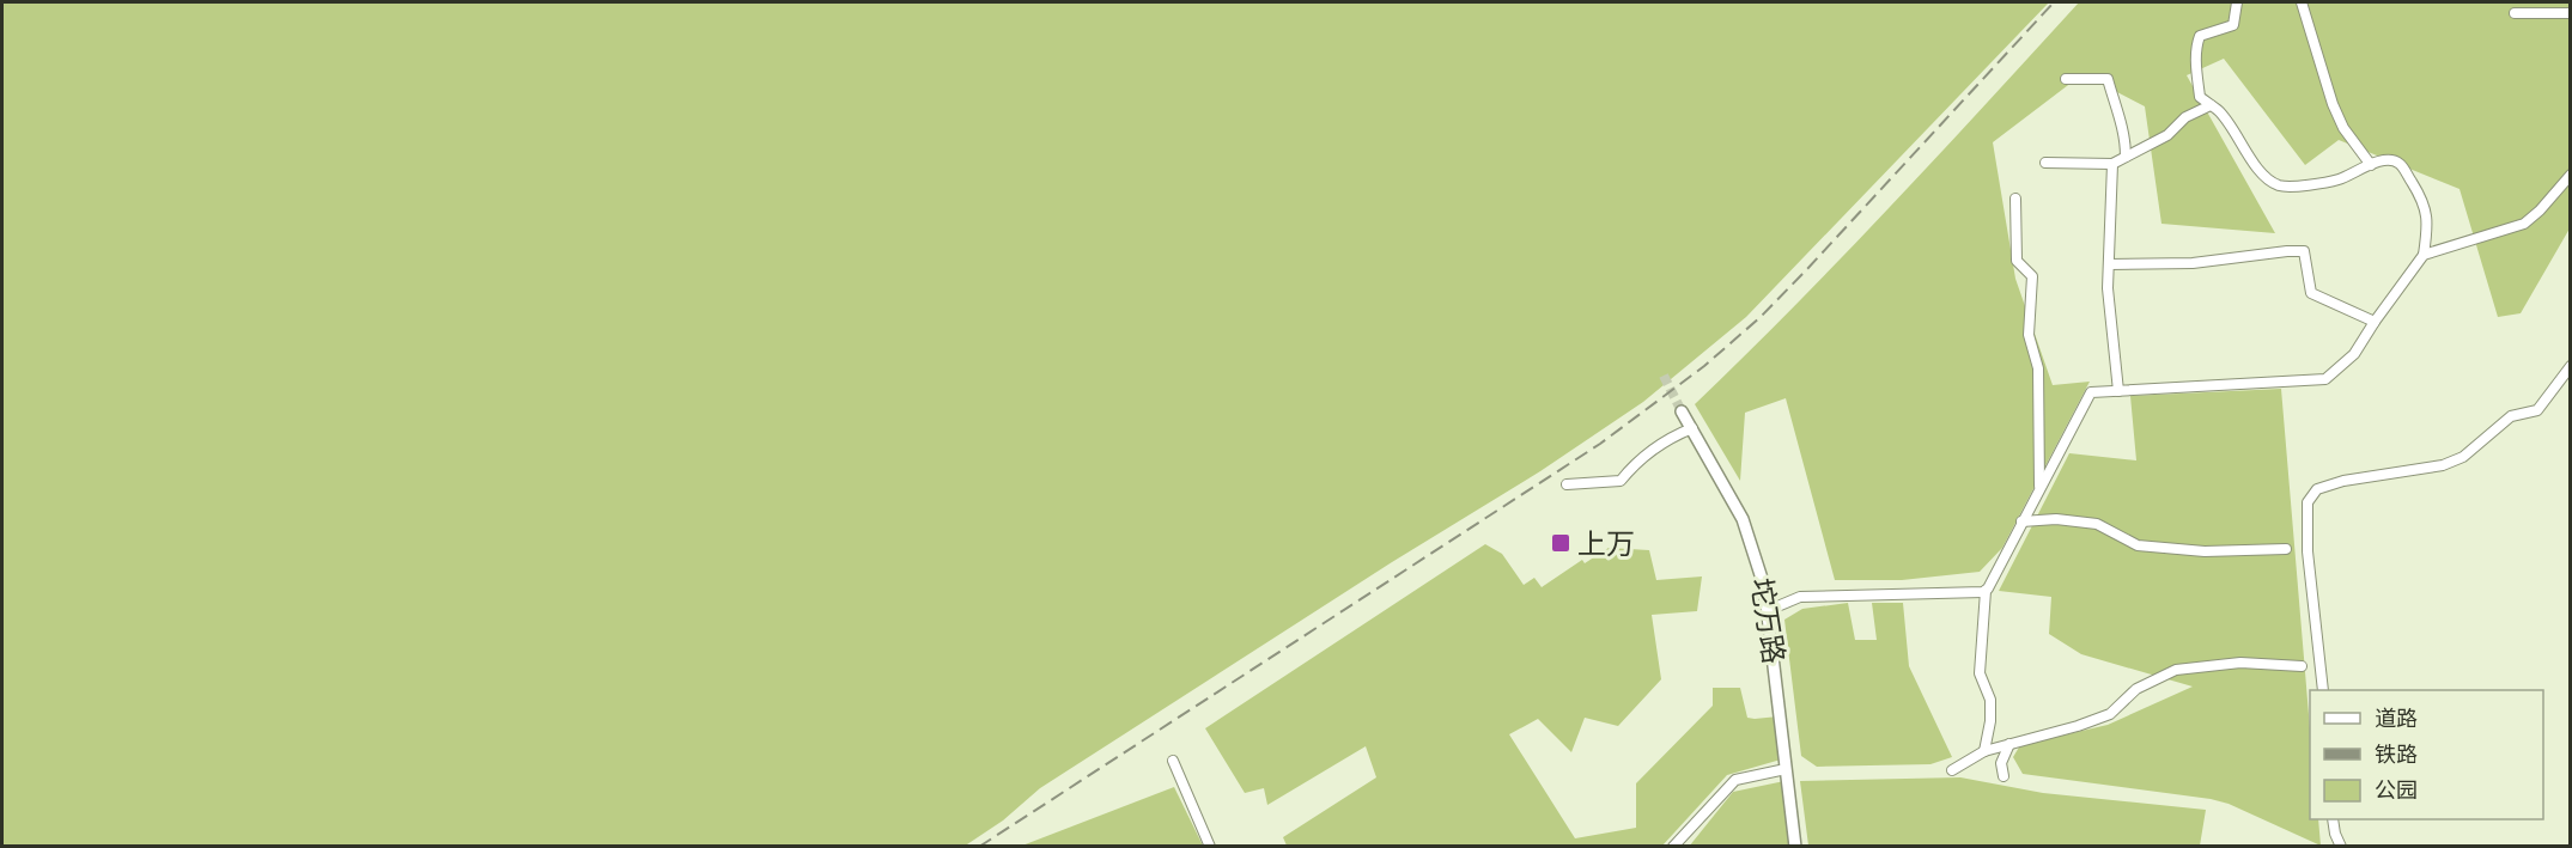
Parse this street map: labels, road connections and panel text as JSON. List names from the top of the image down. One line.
{"streets":{"main road":["坨万路"]},"places":{"transit":["上万"]},"legend":["道路","铁路","公园"]}
